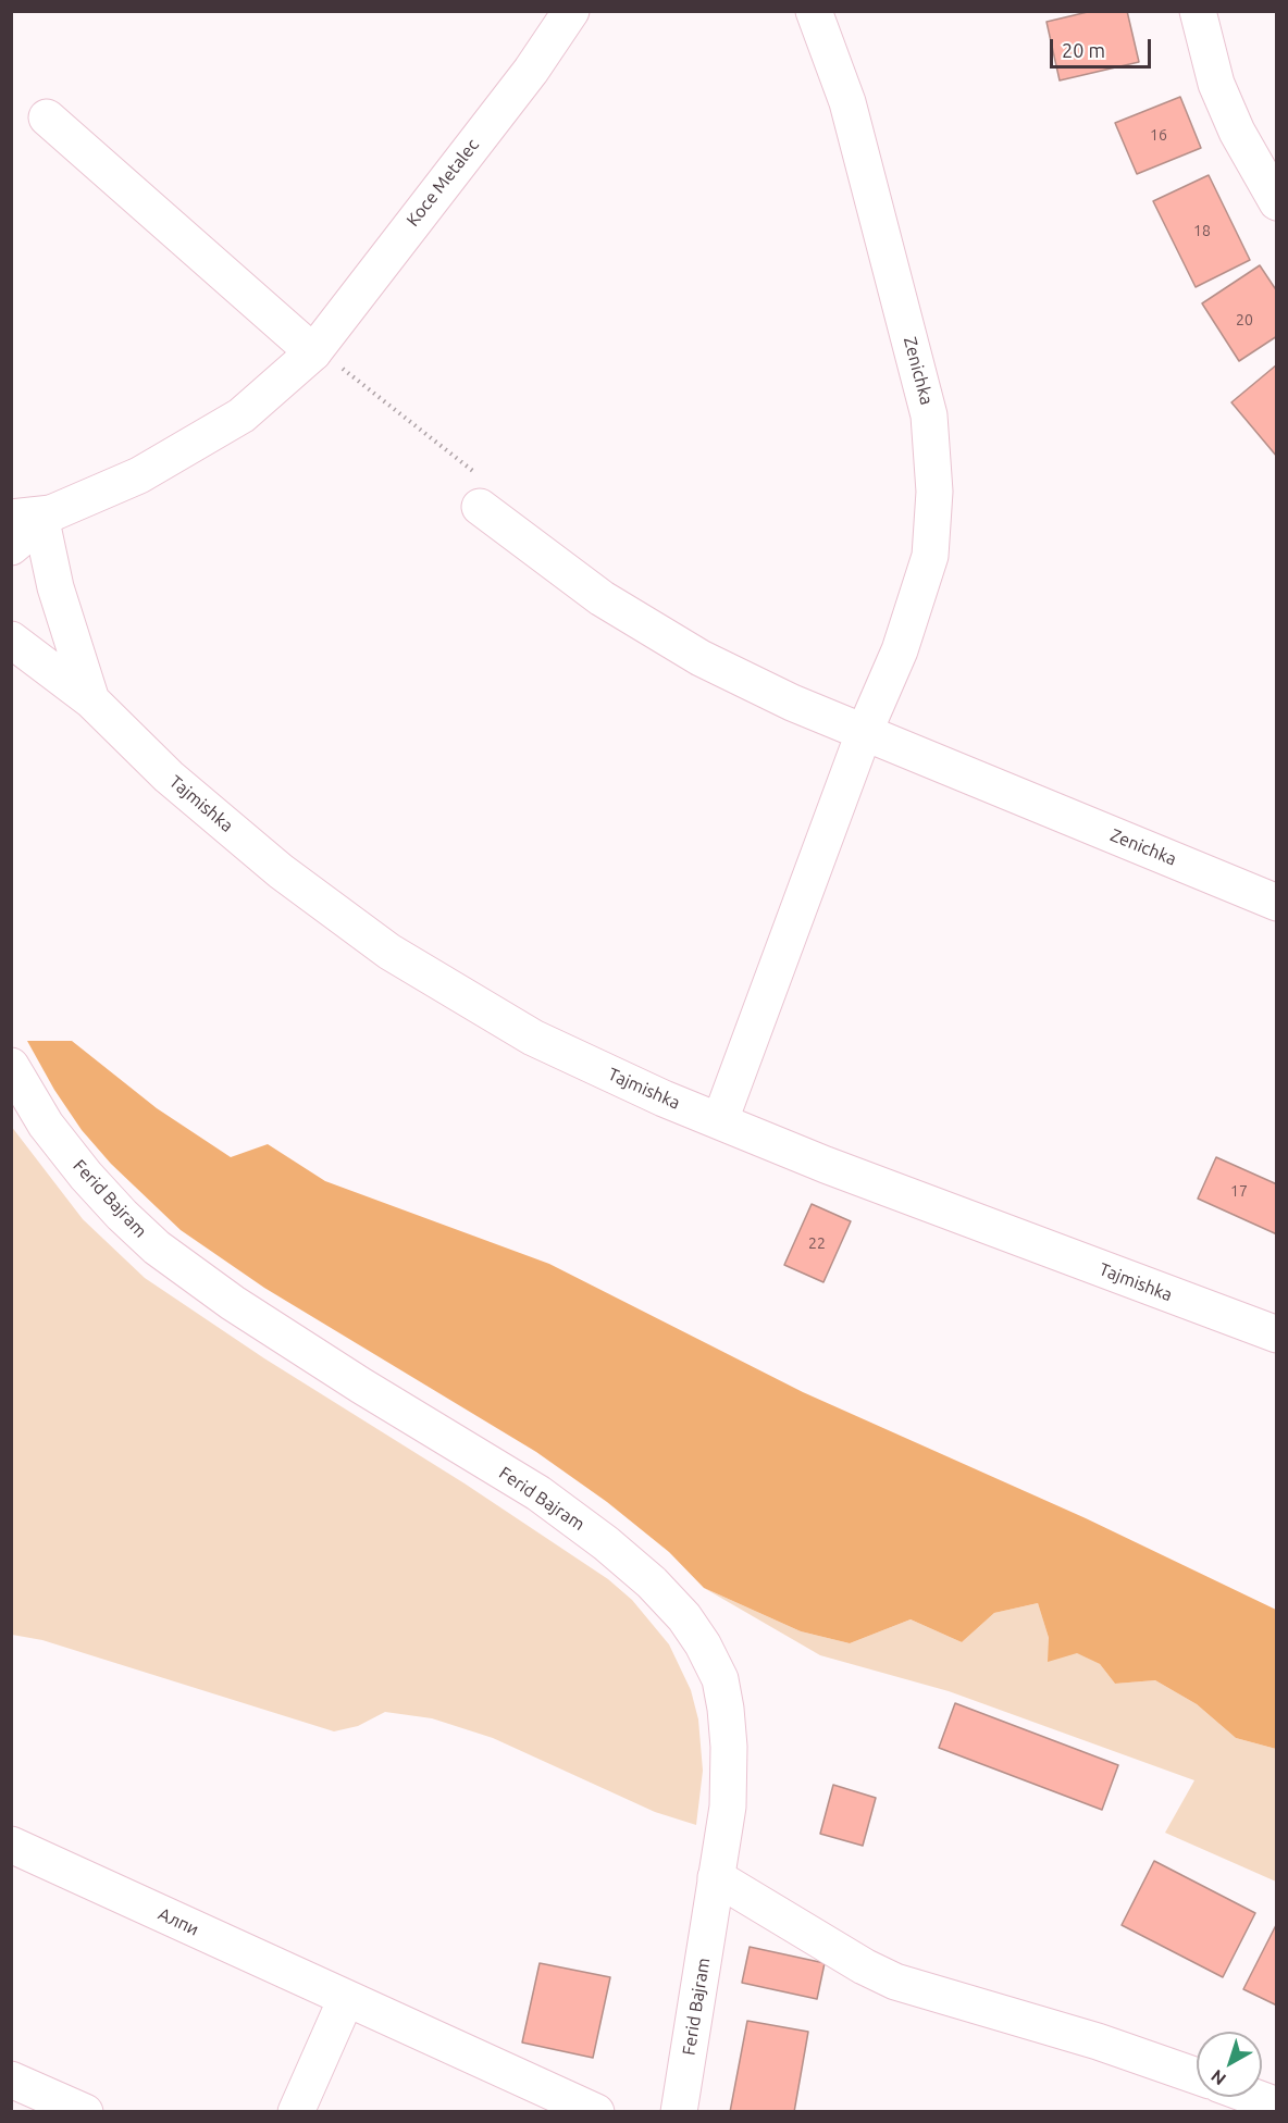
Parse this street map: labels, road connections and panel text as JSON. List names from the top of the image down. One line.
{"streets":{"street":["Koce Metalec","Zenichka","Tajmishka","Ferid Bajram","Алпи"]},"crossings":[["Koce Metalec","Tajmishka"],["Zenichka","Tajmishka"]],"house_numbers":["16","18","20","17","22"],"scale_bar":"20 m","north":"bottom left"}
